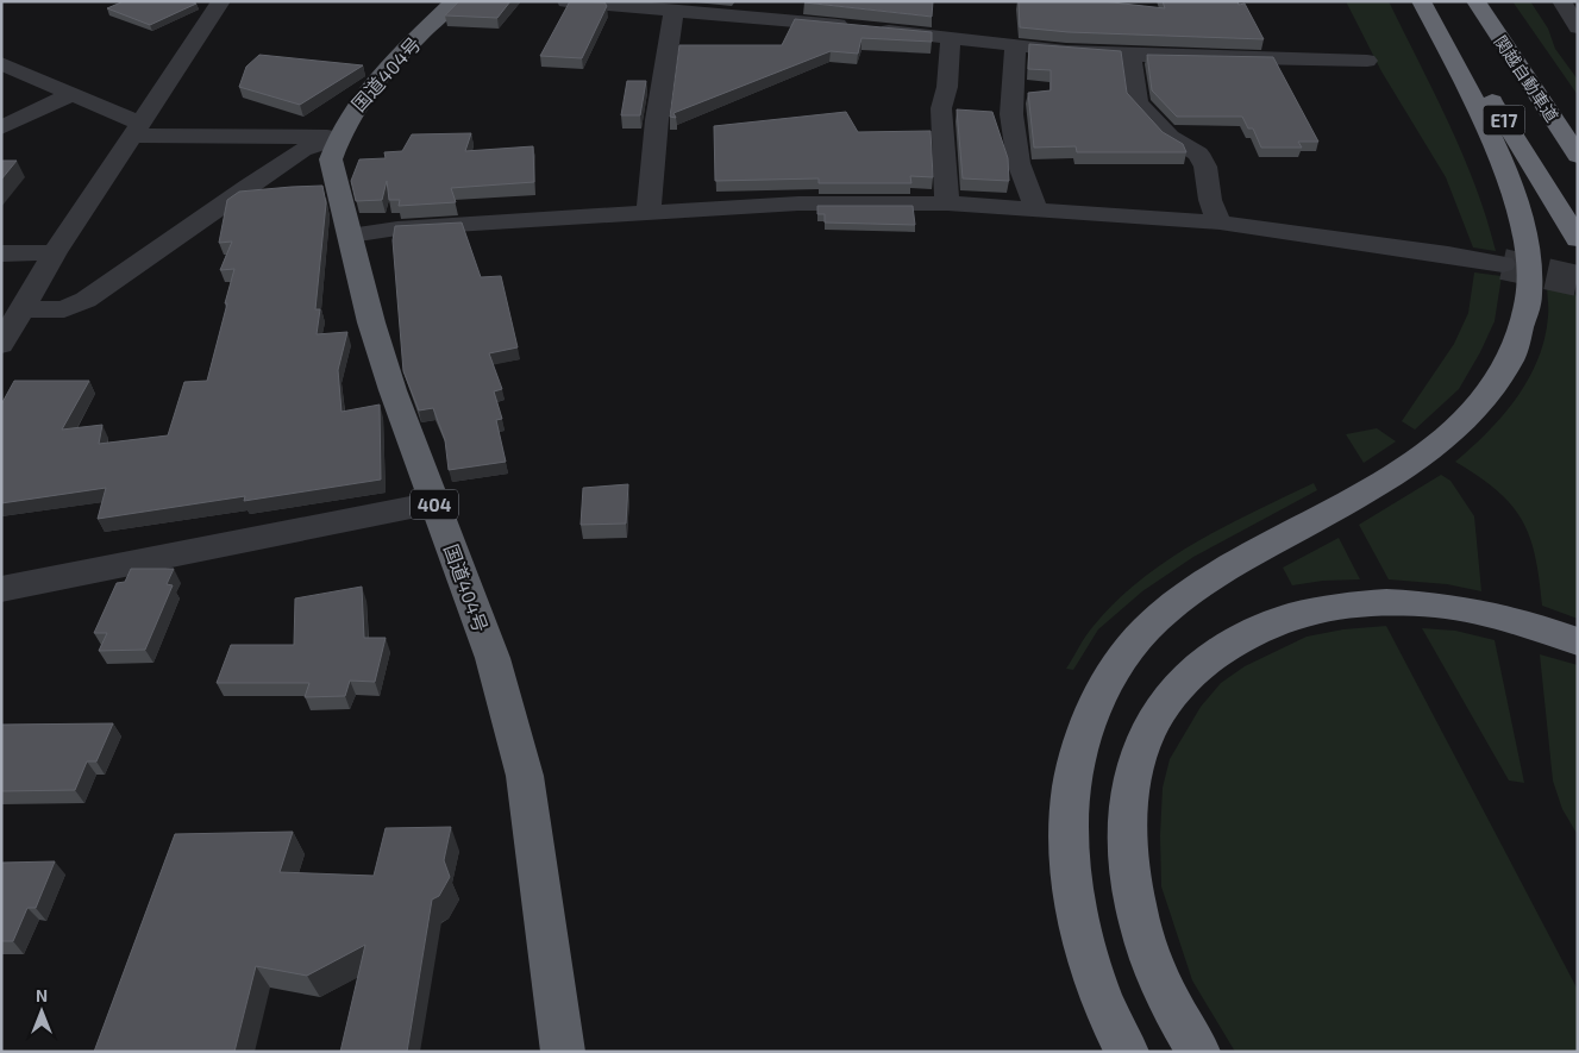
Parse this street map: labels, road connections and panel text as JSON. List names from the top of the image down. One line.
{"streets":{"highway":["国道404号","関越自動車道","E17","404"]},"north":"top"}
